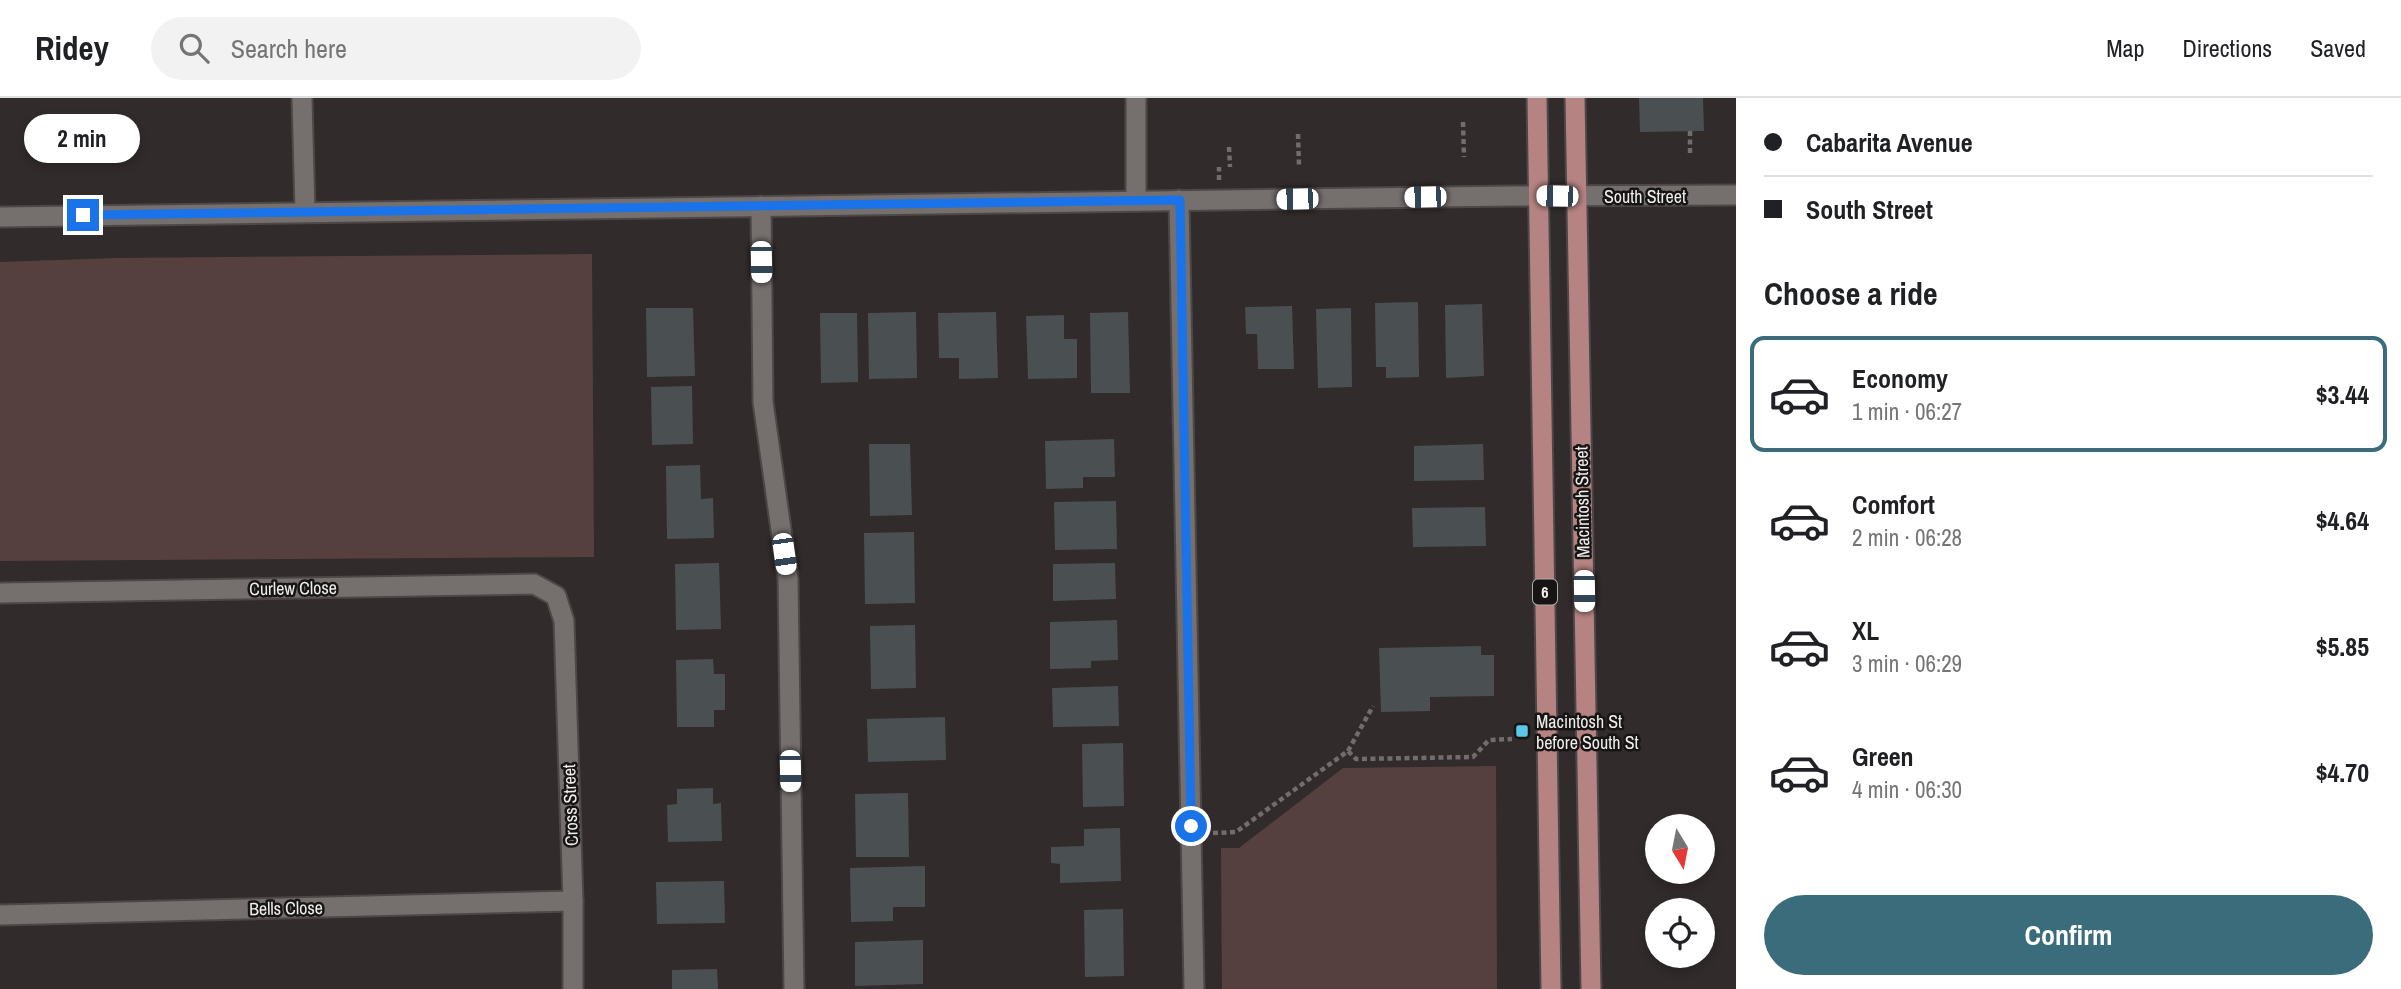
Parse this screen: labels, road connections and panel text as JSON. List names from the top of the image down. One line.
{"streets":{"main road":["Macintosh Street","6"],"street":["South Street","Curlew Close","Cross Street","Bells Close"]},"crossings":[["South Street","Macintosh Street"],["South Street","6"],["Curlew Close","Cross Street"],["Cross Street","Bells Close"]],"places":{"transit":["Macintosh St before South St"]},"north":"bottom","page":{"header":"Ridey","search":"Search here","nav":["Map","Directions","Saved"],"banner":["Cabarita Avenue","South Street"],"bubble":"2 min","heading":"Choose a ride","list":[{"name":"Economy","note":"1 min · 06:27","value":"$3.44"},{"name":"Comfort","note":"2 min · 06:28","value":"$4.64"},{"name":"XL","note":"3 min · 06:29","value":"$5.85"},{"name":"Green","note":"4 min · 06:30","value":"$4.70"}],"buttons":"Confirm"}}
